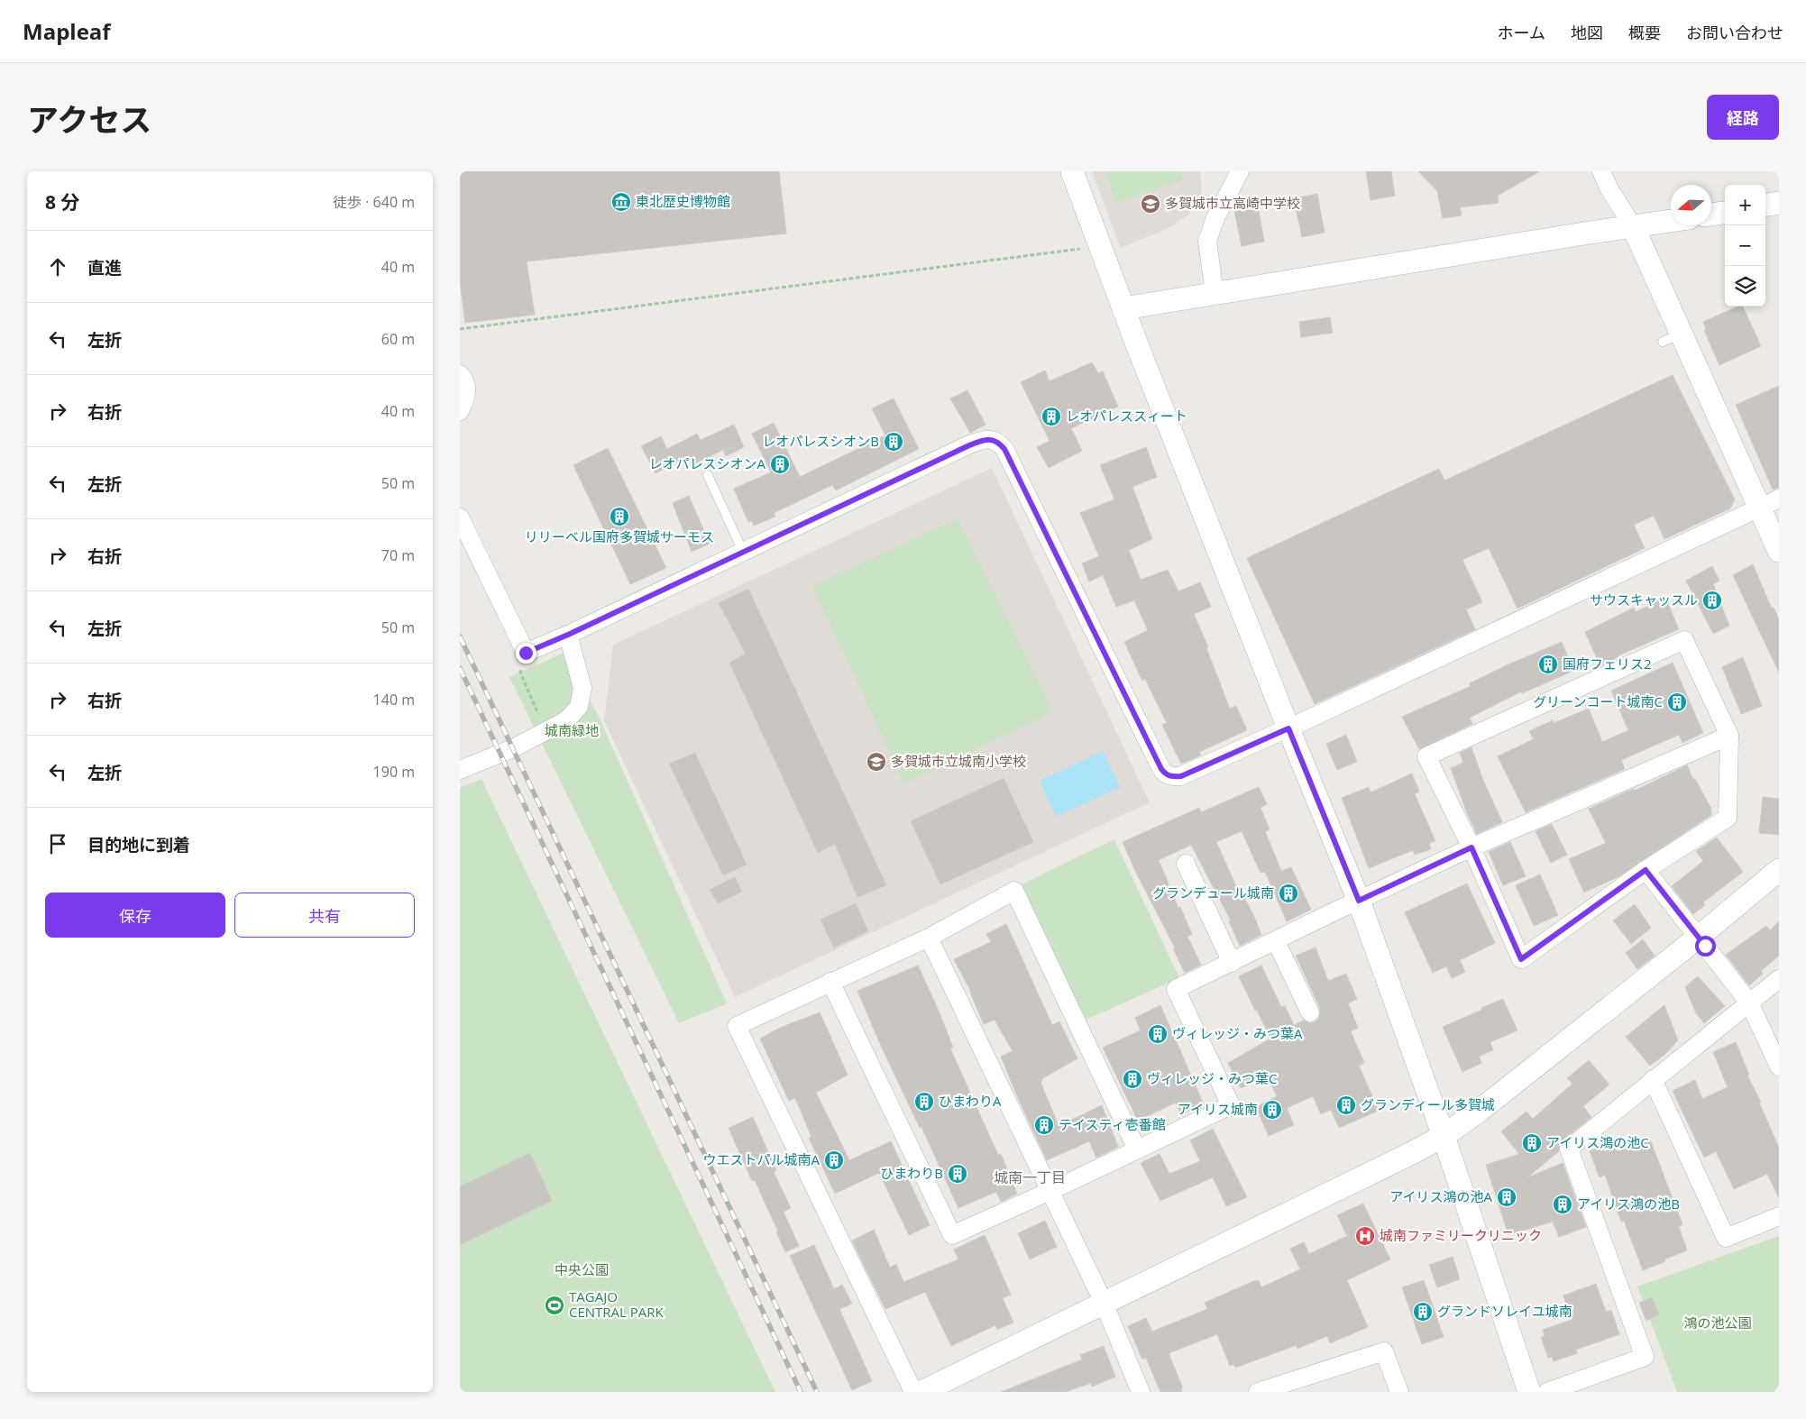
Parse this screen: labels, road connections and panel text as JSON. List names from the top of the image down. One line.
{"districts":["城南一丁目"],"parks":["城南緑地","中央公園","鴻の池公園"],"places":{"museum":["東北歴史博物館"],"school or university":["多賀城市立高崎中学校","多賀城市立城南小学校"],"building":["レオパレススィート","レオパレスシオンB","レオパレスシオンA","リリーベル国府多賀城サーモス","サウスキャッスル","国府フェリス2","グリーンコート城南C","グランデュール城南","ヴィレッジ・みつ葉A","ヴィレッジ・みつ葉C","ひまわりA","グランディール多賀城","アイリス城南","テイスティ壱番館","アイリス鴻の池C","ウエストパル城南A","ひまわりB","アイリス鴻の池A","アイリス鴻の池B","グランドソレイユ城南"],"hospital":["城南ファミリークリニック"],"sports":["TAGAJO CENTRAL PARK"]},"north":"left","page":{"header":"Mapleaf","nav":["ホーム","地図","概要","お問い合わせ"],"title":"アクセス","buttons":["経路",["保存","共有"]],"heading":["8 分","徒歩 · 640 m"],"map_buttons":["+","−"],"list":[["直進","40 m"],["左折","60 m"],["右折","40 m"],["左折","50 m"],["右折","70 m"],["左折","50 m"],["右折","140 m"],["左折","190 m"],"目的地に到着"]}}
